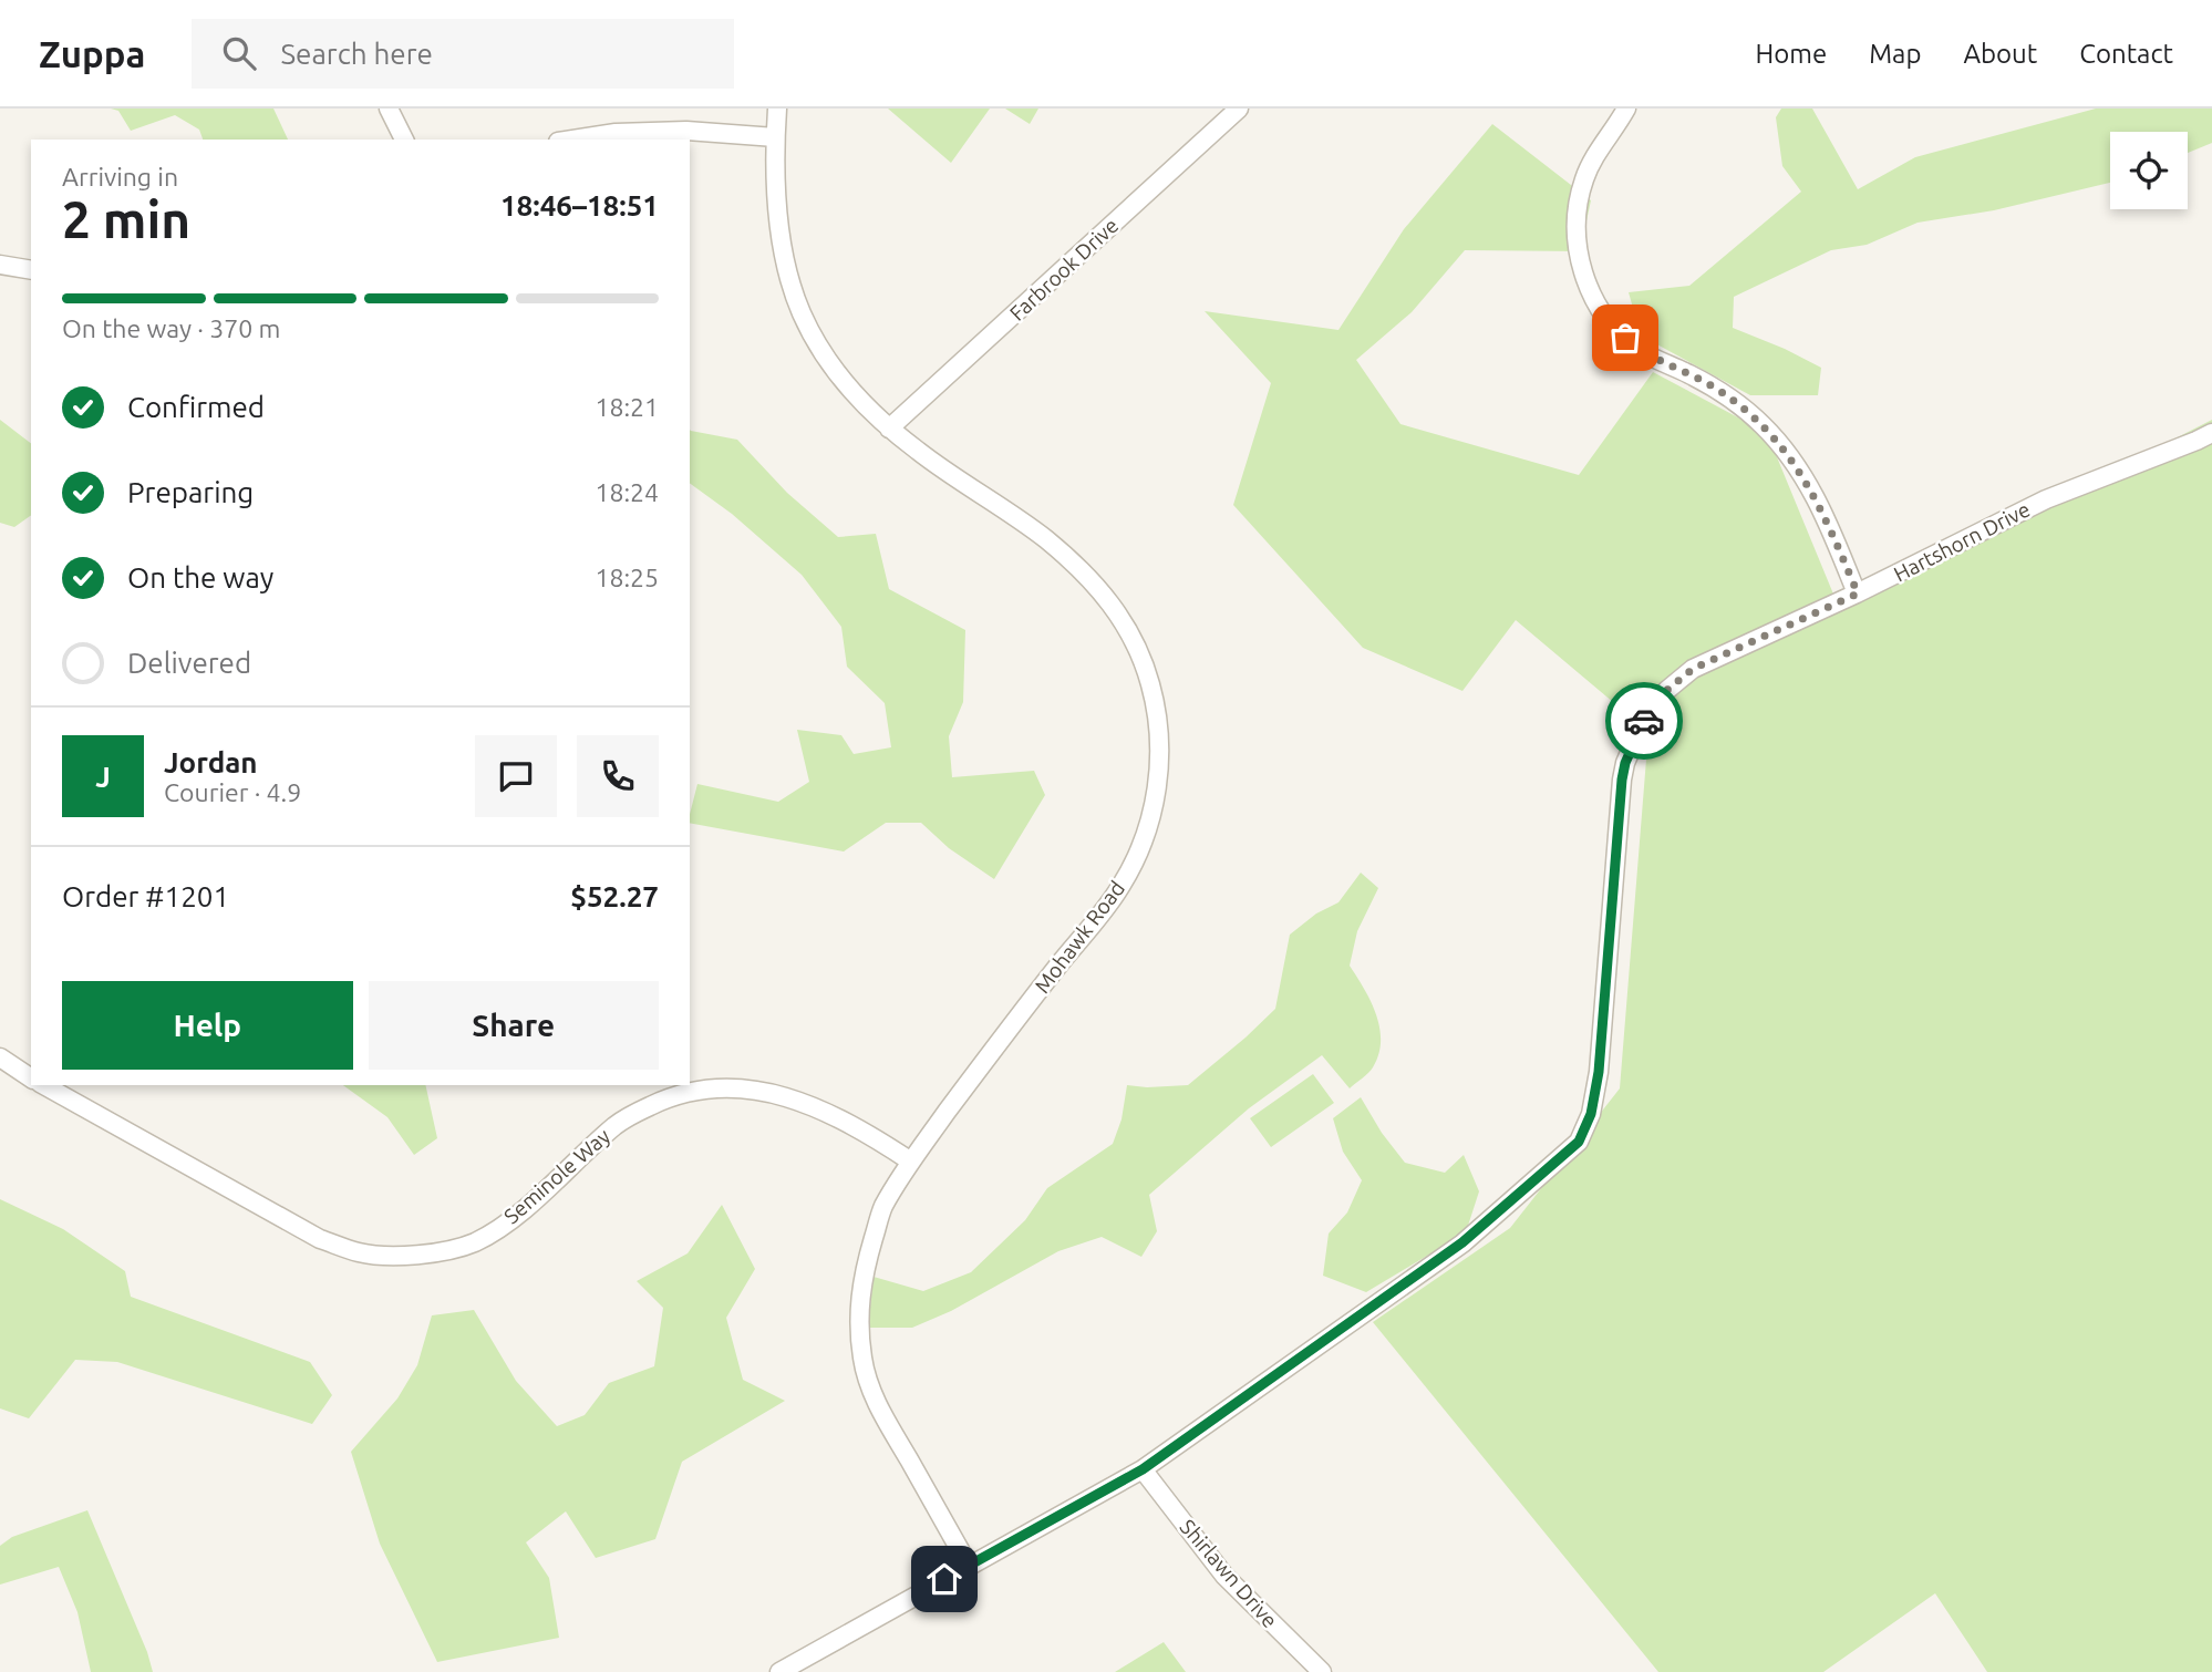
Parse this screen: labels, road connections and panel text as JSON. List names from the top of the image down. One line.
{"streets":{"street":["Farbrook Drive","Hartshorn Drive","Mohawk Road","Seminole Way","Shirlawn Drive"]},"crossings":[["Farbrook Drive","Mohawk Road"],["Hartshorn Drive","Mohawk Road"],["Hartshorn Drive","Shirlawn Drive"],["Mohawk Road","Seminole Way"]],"page":{"header":"Zuppa","search":"Search here","nav":["Home","Map","About","Contact"],"heading":["2 min","Arriving in","18:46–18:51"],"panel":["Jordan","Courier · 4.9","Order #1201","$52.27"],"bar":"On the way · 370 m","list":[["Confirmed","18:21"],["Preparing","18:24"],["On the way","18:25"],"Delivered"],"round":"J","buttons":["Help","Share"]}}
